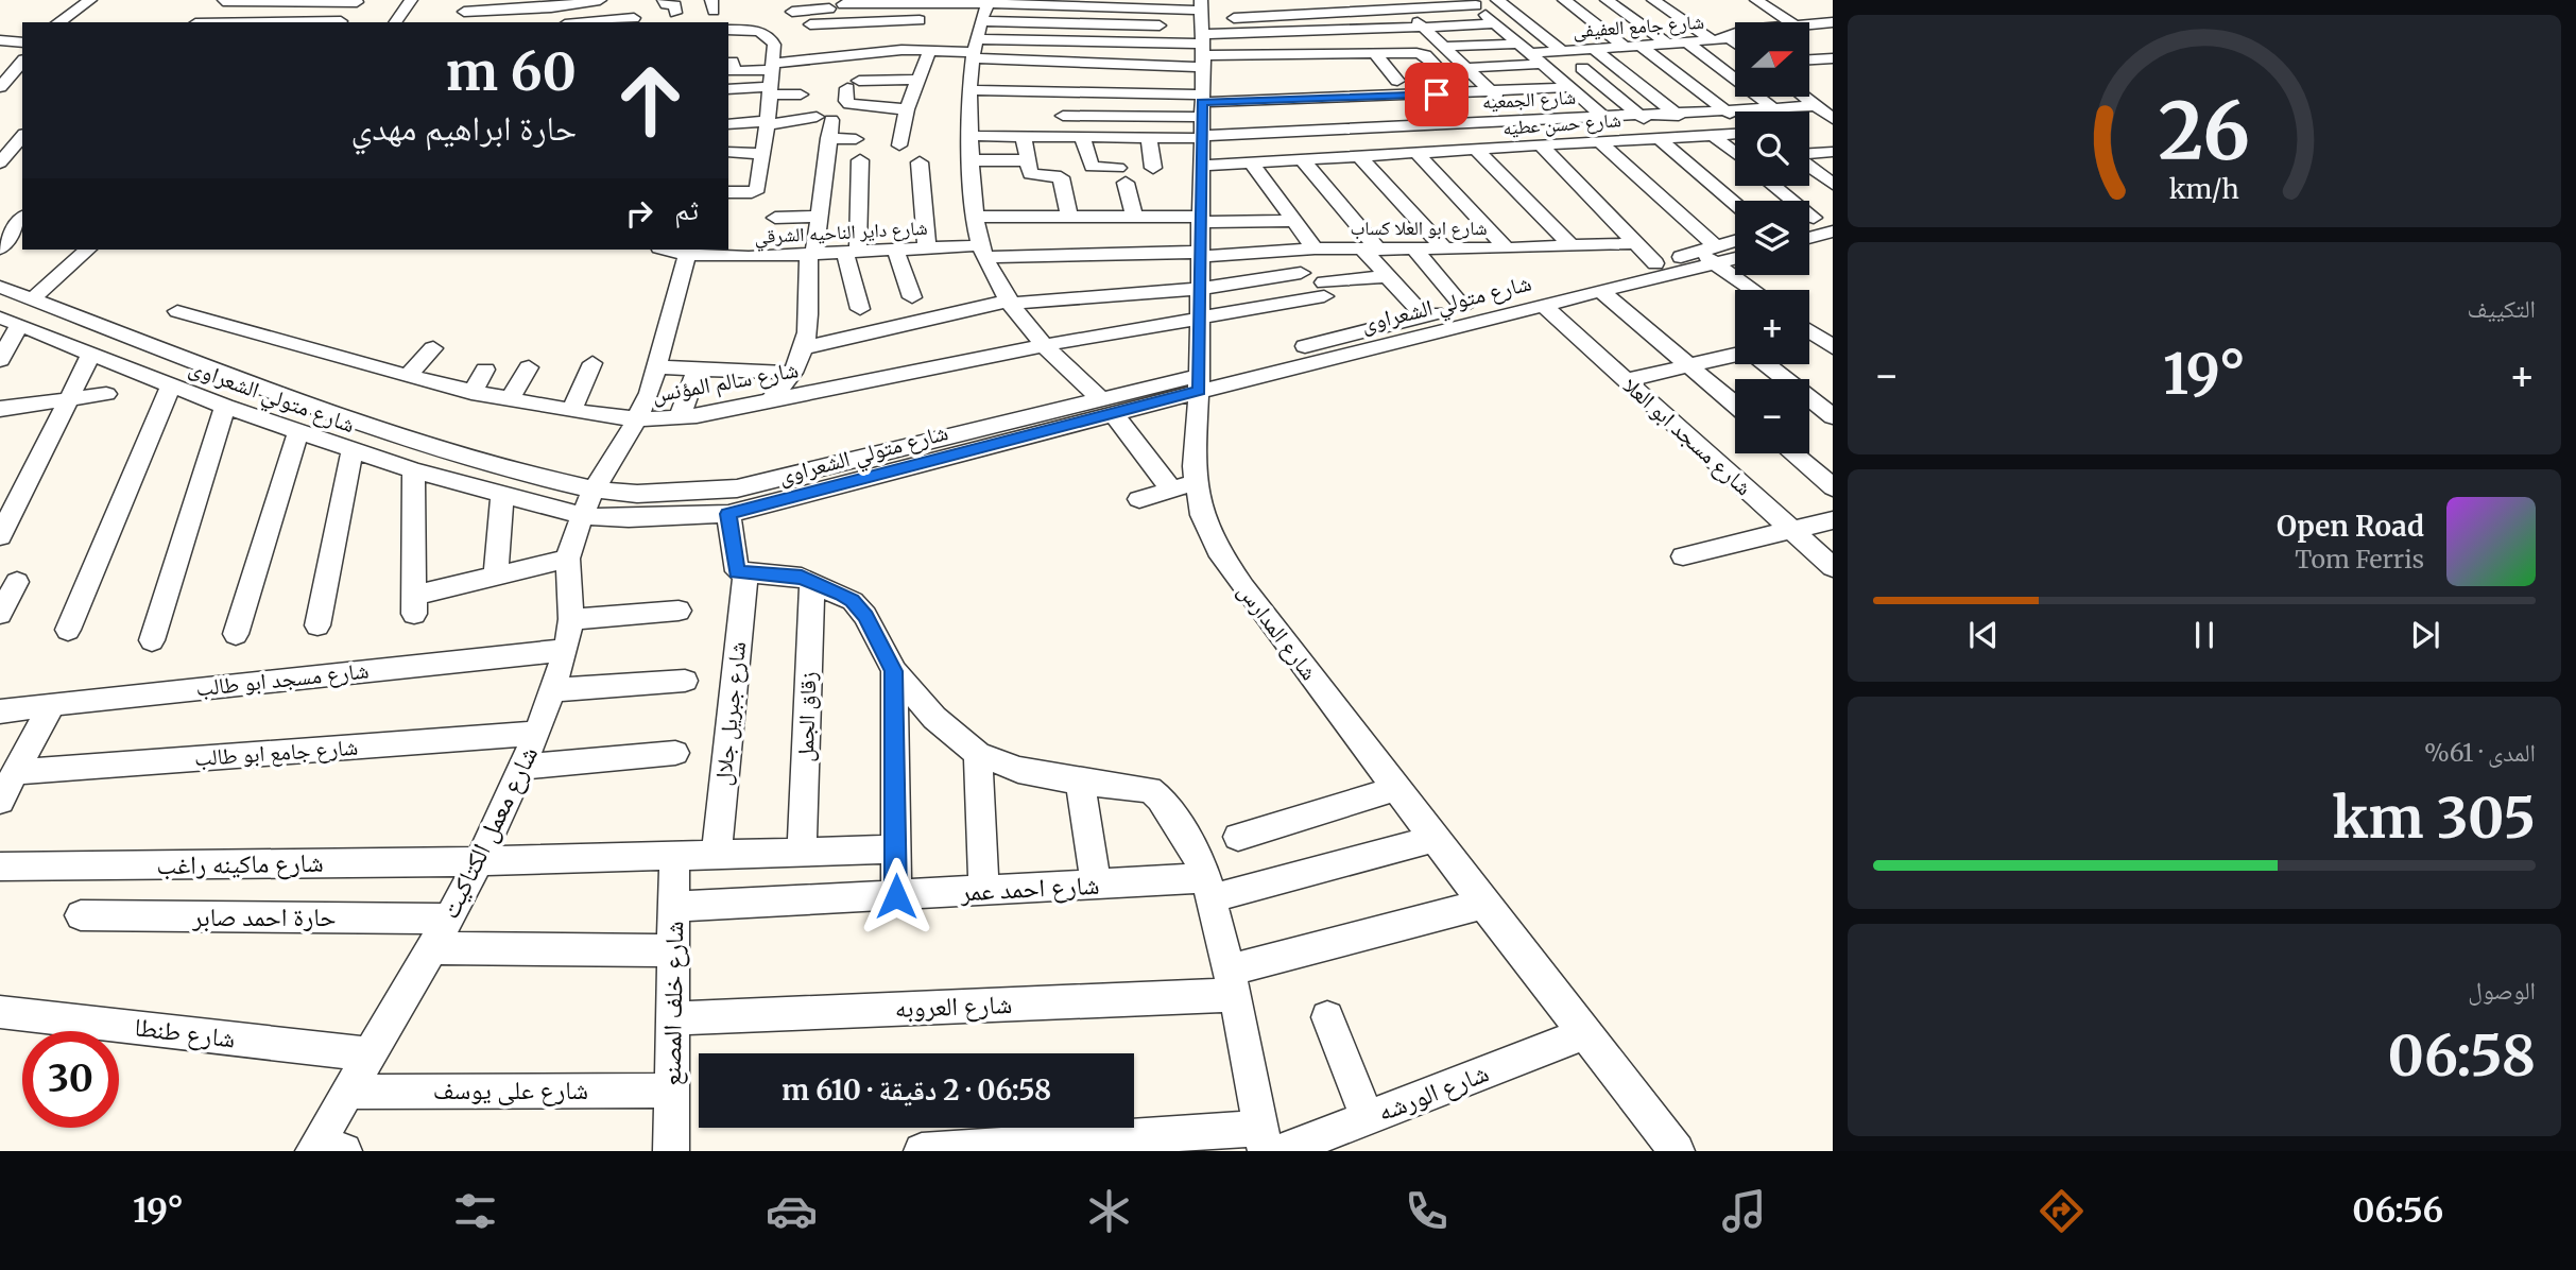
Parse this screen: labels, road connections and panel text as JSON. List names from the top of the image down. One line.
{"streets":{"street":["شارع جامع العفيفى","شارع الجمعيه","شارع حسن عطيه","شارع ابو العلا كساب","شارع داير الناحيه الشرقي","شارع متولي الشعراوى","شارع سالم المؤنس","شارع مسجد ابو العلا","شارع المدارس","شارع مسجد ابو طالب","شارع جبريل جلال","زقاق الجمل","شارع جامع ابو طالب","شارع معمل الكتاكيت","شارع ماكينه راغب","شارع احمد عمر","حارة احمد صابر","شارع خلف المصنع","شارع العروبه","شارع طنطا","شارع على يوسف","شارع الورشه"]},"crossings":[["شارع الجمعيه","شارع المدارس"],["شارع حسن عطيه","شارع المدارس"],["شارع ابو العلا كساب","شارع داير الناحيه الشرقي"],["شارع ابو العلا كساب","شارع المدارس"],["شارع داير الناحيه الشرقي","شارع المدارس"],["شارع داير الناحيه الشرقي","شارع معمل الكتاكيت"],["شارع متولي الشعراوى","شارع مسجد ابو العلا"],["شارع متولي الشعراوى","شارع المدارس"],["شارع متولي الشعراوى","شارع معمل الكتاكيت"],["شارع سالم المؤنس","شارع المدارس"],["شارع سالم المؤنس","شارع معمل الكتاكيت"],["شارع المدارس","شارع احمد عمر"],["شارع المدارس","شارع الورشه"],["شارع مسجد ابو طالب","شارع معمل الكتاكيت"],["شارع جامع ابو طالب","شارع معمل الكتاكيت"],["شارع معمل الكتاكيت","شارع ماكينه راغب"],["شارع معمل الكتاكيت","حارة احمد صابر"],["شارع معمل الكتاكيت","شارع طنطا"],["شارع معمل الكتاكيت","شارع على يوسف"],["شارع احمد عمر","شارع خلف المصنع"],["شارع خلف المصنع","شارع العروبه"],["شارع خلف المصنع","شارع على يوسف"]],"north":"right","page":{"map_buttons":["+","−"],"turn":["60 m","حارة ابراهيم مهدي"],"then":"ثم","tile":["التكييف",["المدى · 61%","305 km"],["الوصول","06:58"]],"heat":["−","19°","+"],"song":["Open Road","Tom Ferris"],"limit":"30","trip":"06:58 · 2 دقيقة · 610 m","tabs":["06:56","19°"],"gauge":["26","km/h"]}}
